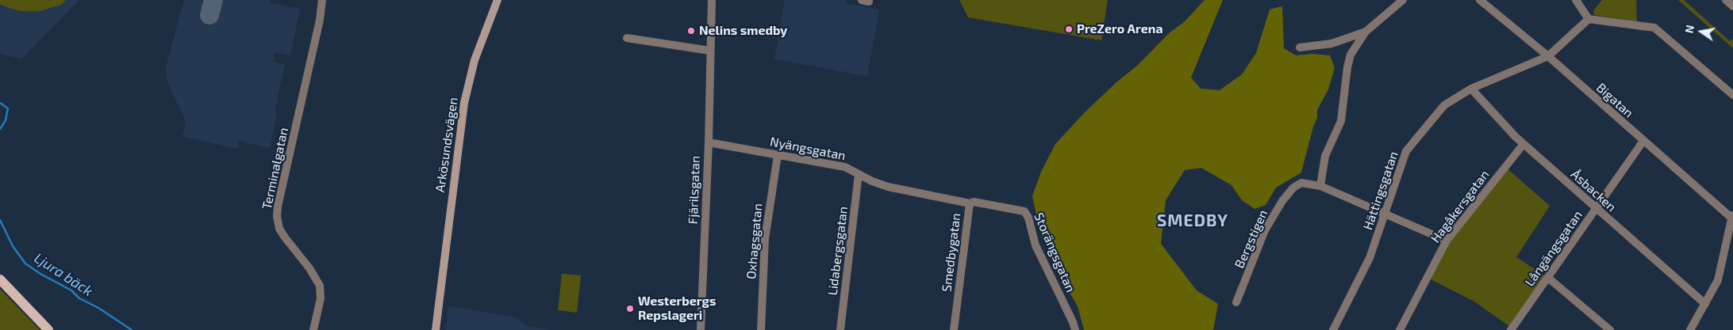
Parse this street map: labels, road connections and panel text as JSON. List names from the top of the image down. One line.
{"streets":{"main road":["Arkösundsvägen"],"street":["Bigatan","Nyängsgatan","Terminalgatan","Fjärilsgatan","Hättingsgatan","Åsbacken","Hagåkersgatan","Bergstigen","Oxhagsgatan","Långängsgatan","Lidabergsgatan","Smedbygatan","Storängsgatan"]},"crossings":[["Bigatan","Hättingsgatan"],["Bigatan","Långängsgatan"],["Nyängsgatan","Fjärilsgatan"],["Nyängsgatan","Oxhagsgatan"],["Nyängsgatan","Lidabergsgatan"],["Nyängsgatan","Smedbygatan"],["Hättingsgatan","Åsbacken"],["Hättingsgatan","Bergstigen"],["Åsbacken","Hagåkersgatan"],["Åsbacken","Långängsgatan"],["Hagåkersgatan","Bergstigen"],["Smedbygatan","Storängsgatan"]],"districts":["SMEDBY"],"water":["Ljura bäck"],"places":["PreZero Arena","Nelins smedby","Westerbergs Repslageri"],"north":"left"}
